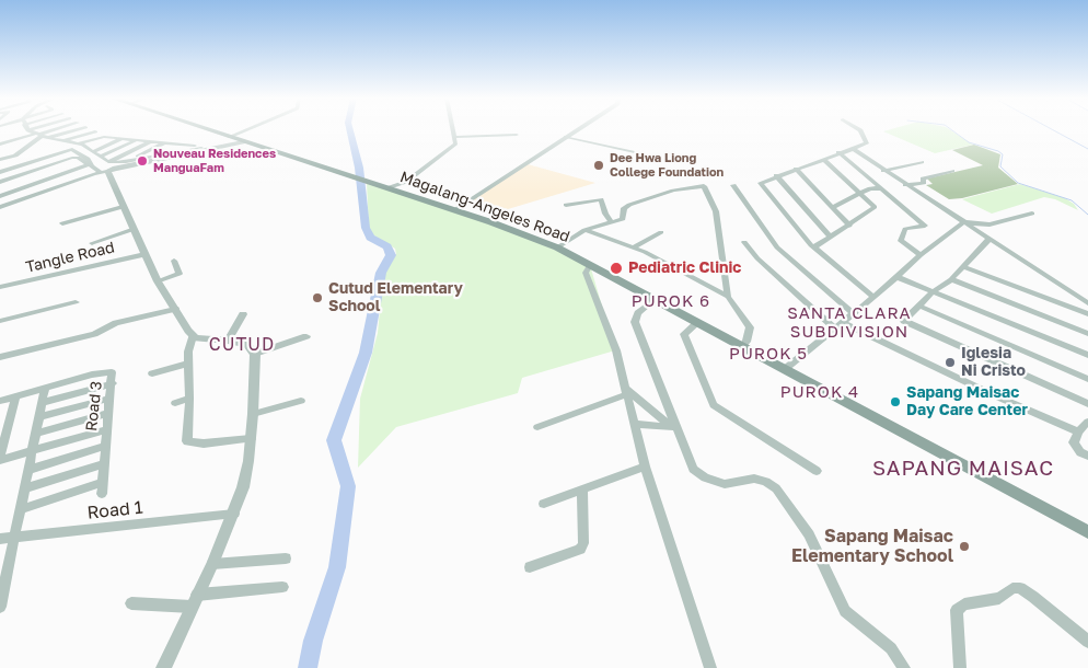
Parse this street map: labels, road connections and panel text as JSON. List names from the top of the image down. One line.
{"streets":{"main road":["Magalang-Angeles Road"],"street":["Tangle Road","Road 3","Road 1"]},"districts":["PUROK 6","SANTA CLARA SUBDIVISION","CUTUD","PUROK 5","PUROK 4","SAPANG MAISAC"],"places":["Nouveau Residences ManguaFam","Dee Hwa Liong College Foundation","Pediatric Clinic","Cutud Elementary School","Iglesia Ni Cristo","Sapang Maisac Day Care Center","Sapang Maisac Elementary School"]}
